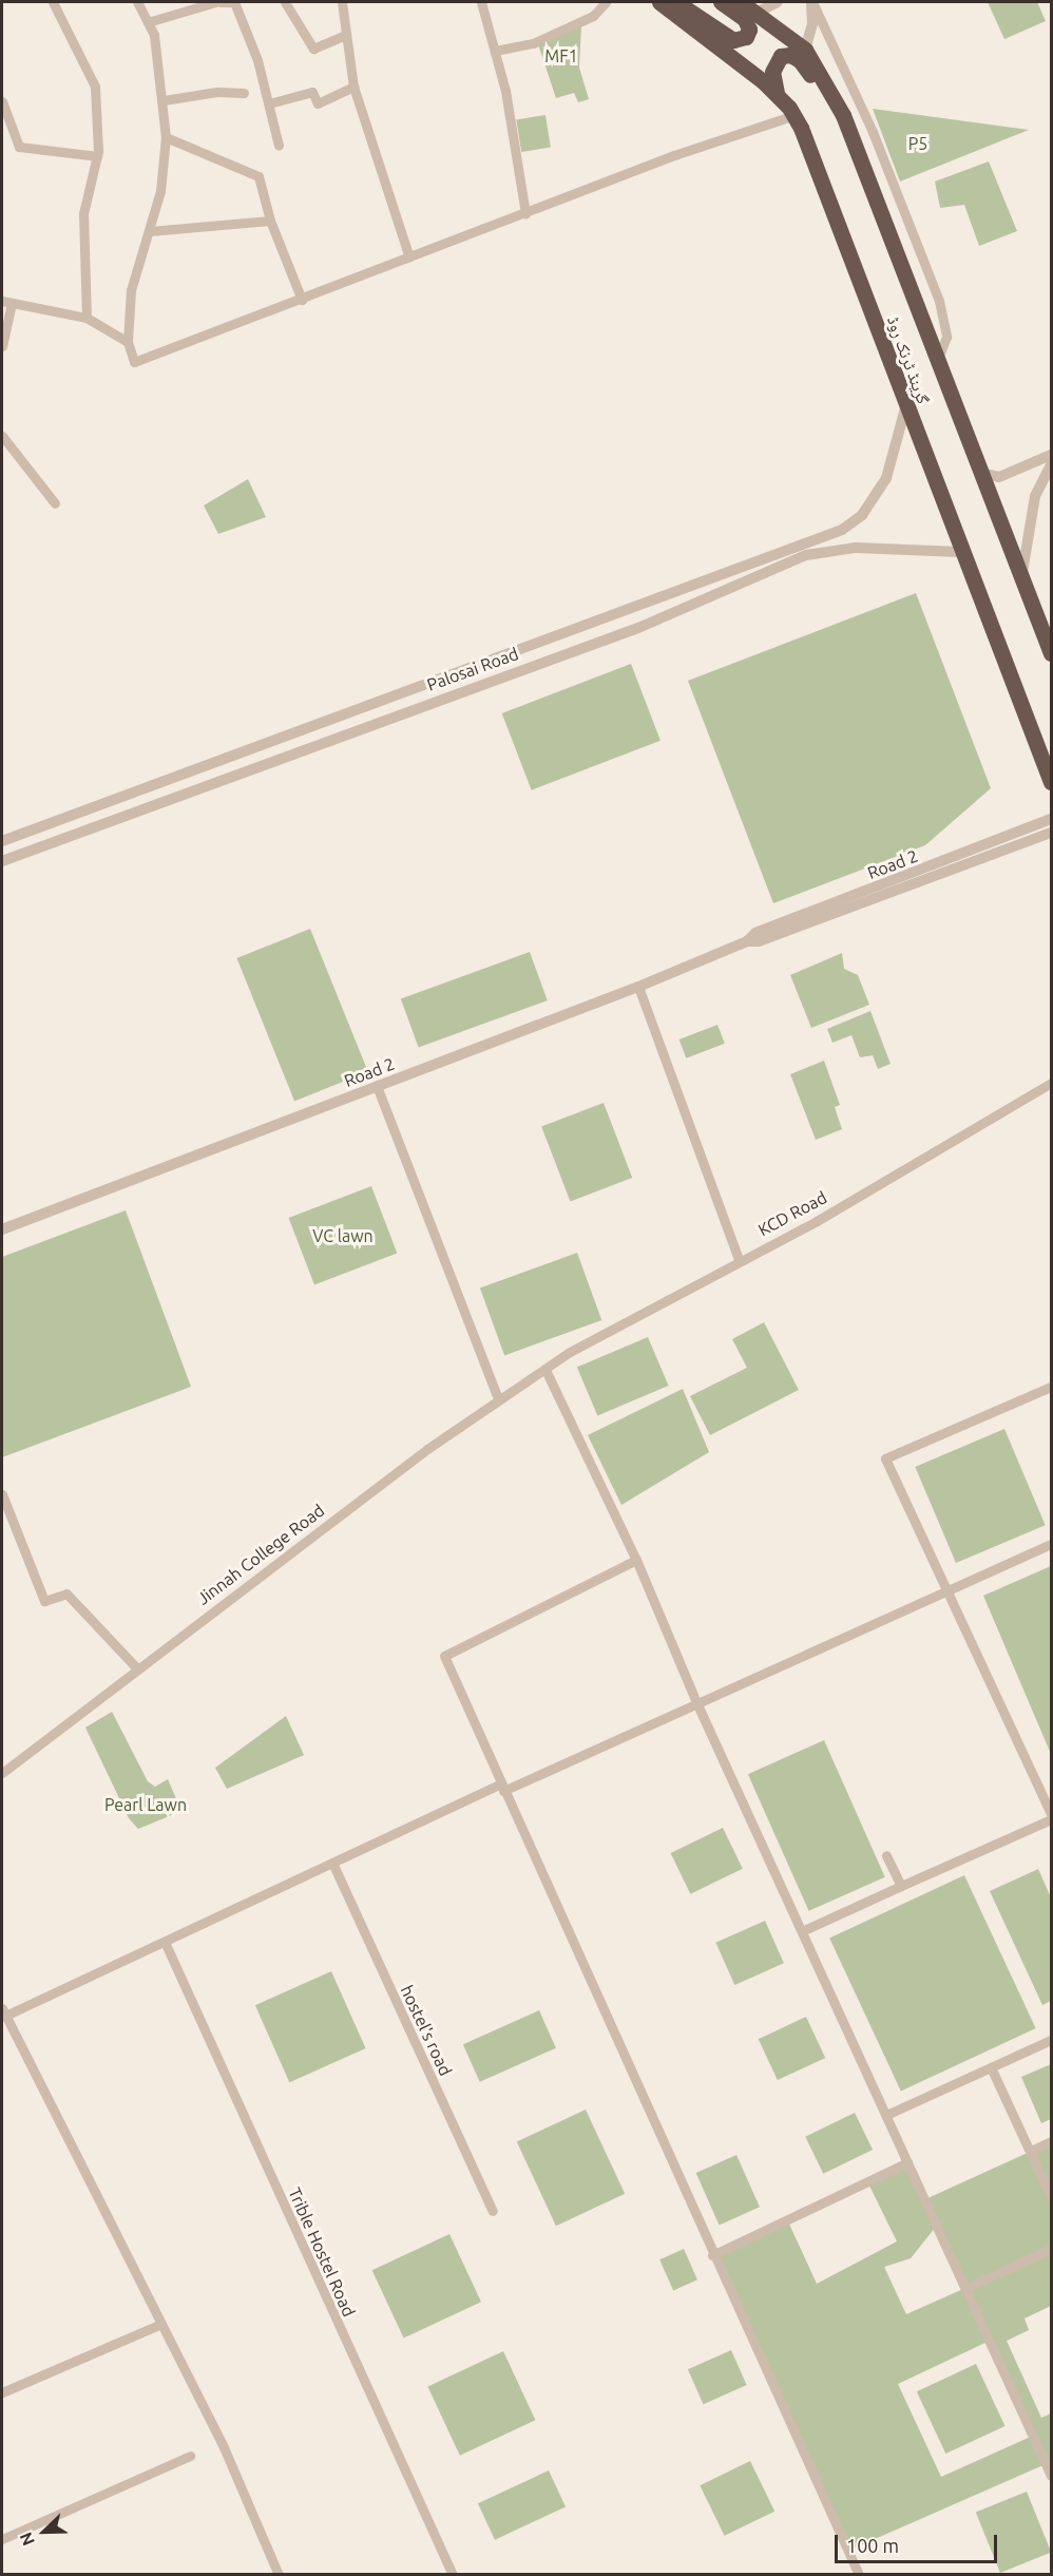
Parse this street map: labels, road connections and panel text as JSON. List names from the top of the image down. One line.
{"streets":{"highway":["گرینڈ ٹرنک روڈ"],"street":["Palosai Road","Road 2","KCD Road","Jinnah College Road","hostel's road","Trible Hostel Road"]},"crossings":[["گرینڈ ٹرنک روڈ","Palosai Road"],["KCD Road","Jinnah College Road"]],"parks":["MF1","P5","VC lawn","Pearl Lawn"],"scale_bar":"100 m","north":"bottom left"}
